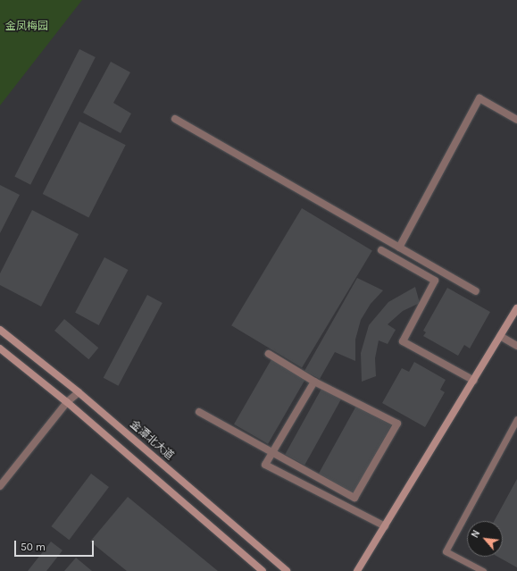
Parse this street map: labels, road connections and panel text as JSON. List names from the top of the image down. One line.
{"streets":{"main road":["金潭北大道"]},"parks":["金凤梅园"],"scale_bar":"50 m","north":"top left"}
